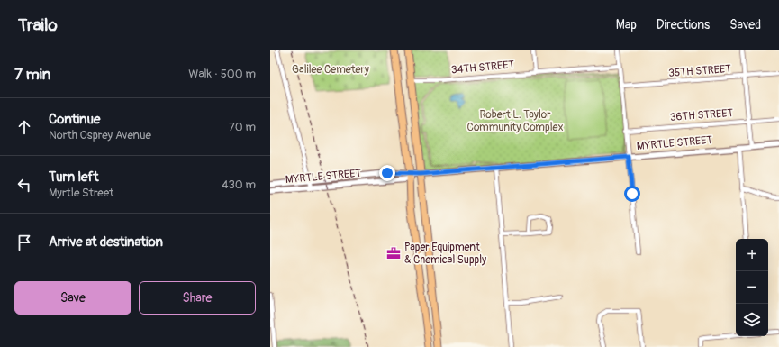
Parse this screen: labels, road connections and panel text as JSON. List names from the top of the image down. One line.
{"streets":{"street":["34TH STREET","35TH STREET","36TH STREET","MYRTLE STREET"]},"parks":["Galilee Cemetery","Robert L. Taylor Community Complex"],"places":{"office":["Paper Equipment & Chemical Supply"]},"page":{"header":"Trailo","nav":["Map","Directions","Saved"],"heading":["7 min","Walk · 500 m"],"list":[["Continue","North Osprey Avenue","70 m"],["Turn left","Myrtle Street","430 m"],"Arrive at destination"],"map_buttons":["+","−"],"buttons":["Save","Share"]}}
